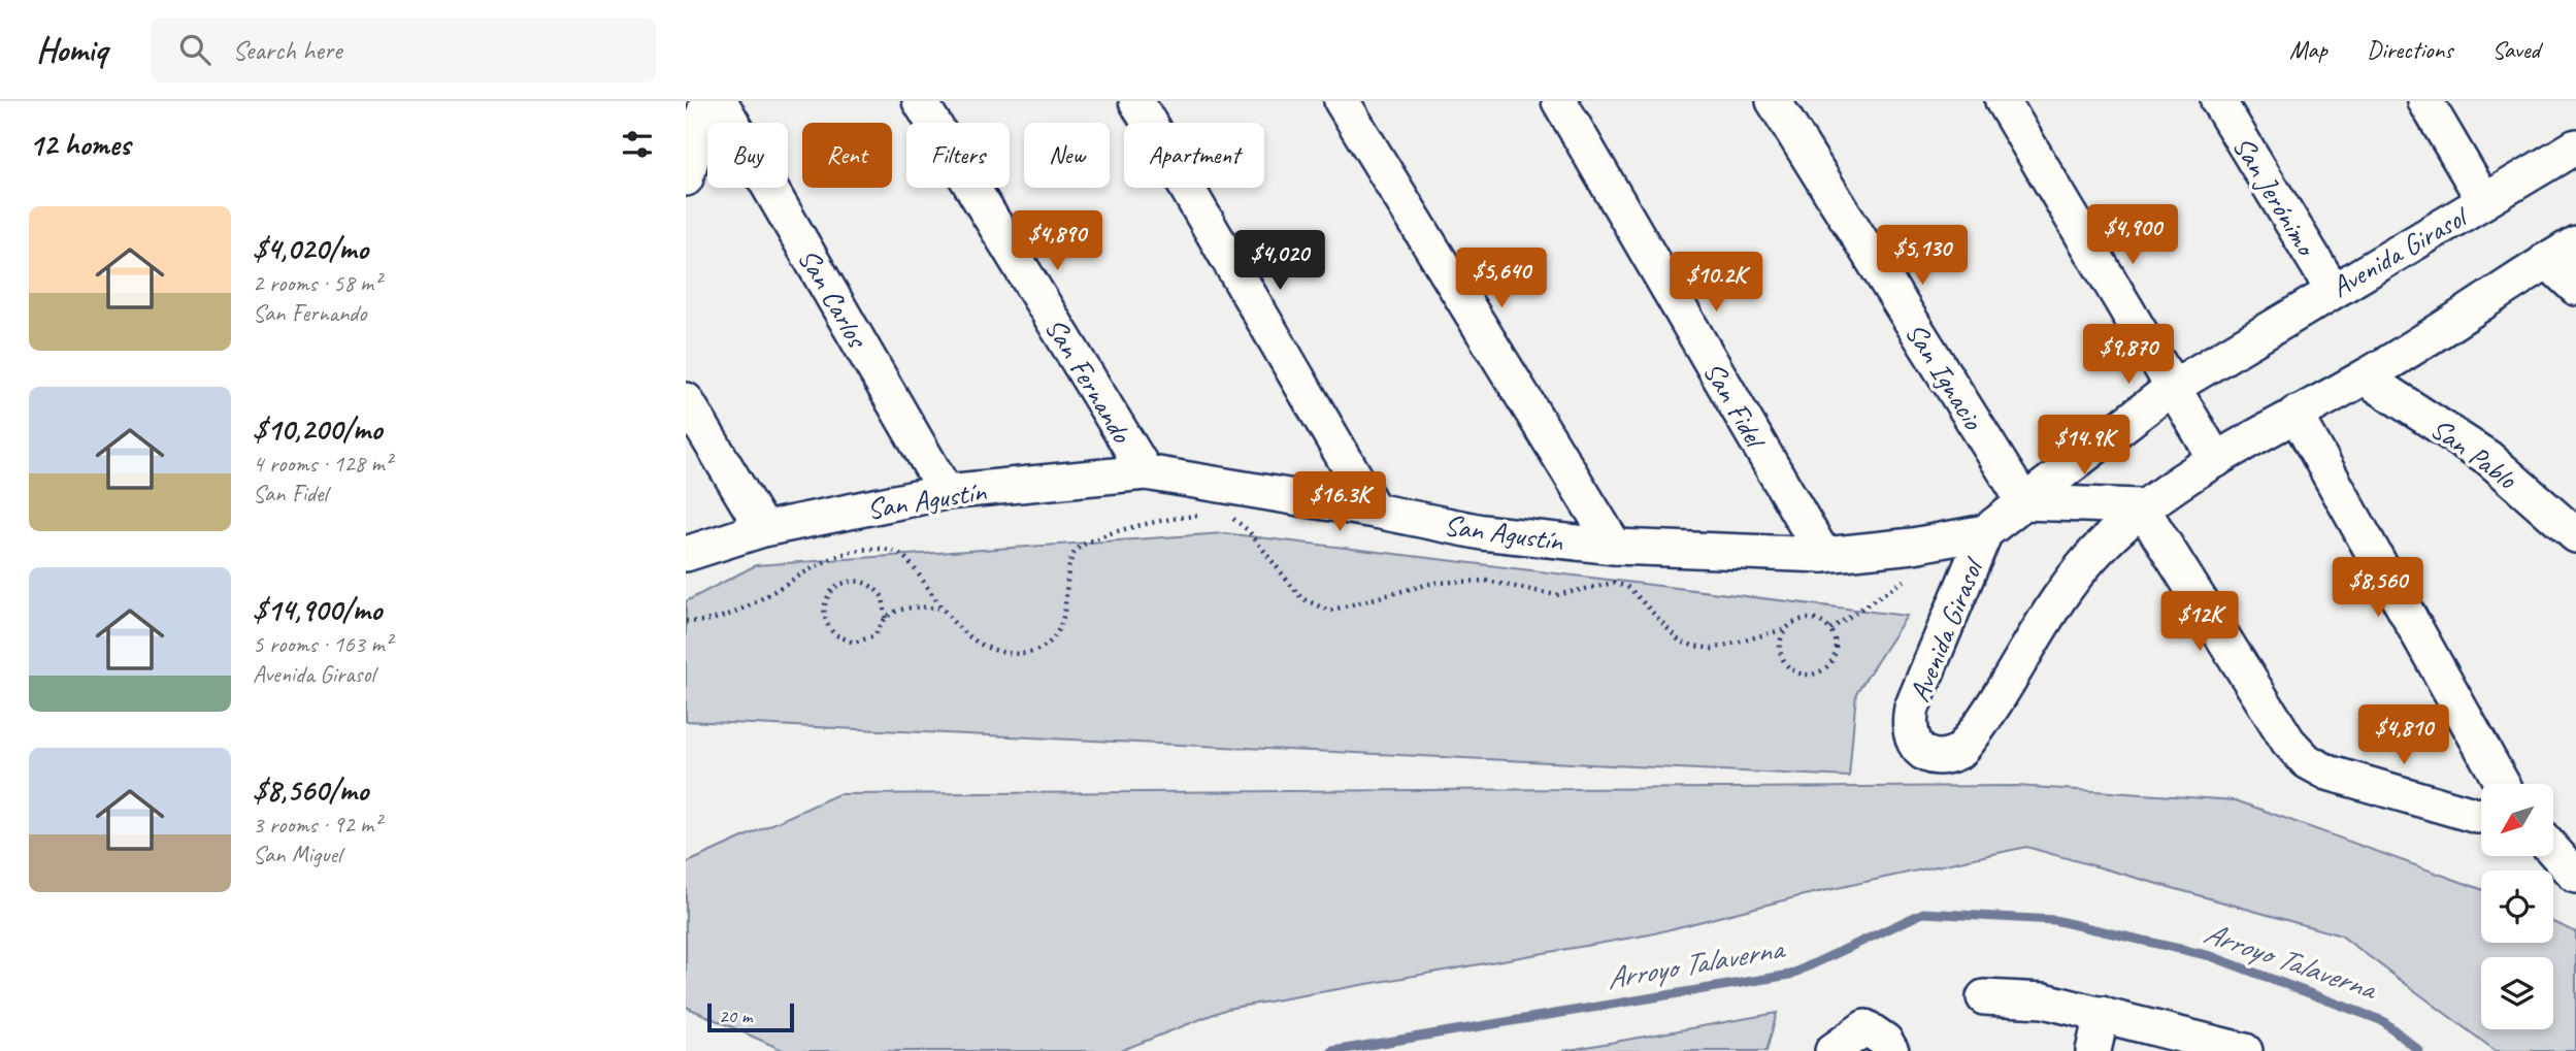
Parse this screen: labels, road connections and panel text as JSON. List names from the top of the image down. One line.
{"streets":{"street":["San Jerónimo","Avenida Girasol","San Carlos","San Ignacio","San Fernando","San Fidel","San Pablo","San Agustín"]},"crossings":[["San Jerónimo","Avenida Girasol"],["Avenida Girasol","San Ignacio"],["Avenida Girasol","San Pablo"],["Avenida Girasol","San Agustín"],["San Carlos","San Agustín"],["San Fernando","San Agustín"],["San Fidel","San Agustín"]],"water":["Arroyo Talaverna"],"scale_bar":"20 m","north":"bottom left","page":{"header":"Homiq","search":"Search here","nav":["Map","Directions","Saved"],"heading":"12 homes","chip":["Buy","Rent","Filters","New","Apartment"],"list":[{"name":"$4,020/mo","note":"2 rooms · 58 m² · San Fernando"},{"name":"$10,200/mo","note":"4 rooms · 128 m² · San Fidel"},{"name":"$14,900/mo","note":"5 rooms · 163 m² · Avenida Girasol"},{"name":"$8,560/mo","note":"3 rooms · 92 m² · San Miguel"}],"price":["$4,900","$4,890","$5,130","$4,020","$5,640","$10.2K","$9,870","$14.9K","$16.3K","$8,560","$12K","$4,810"],"scale":"20 m"}}
